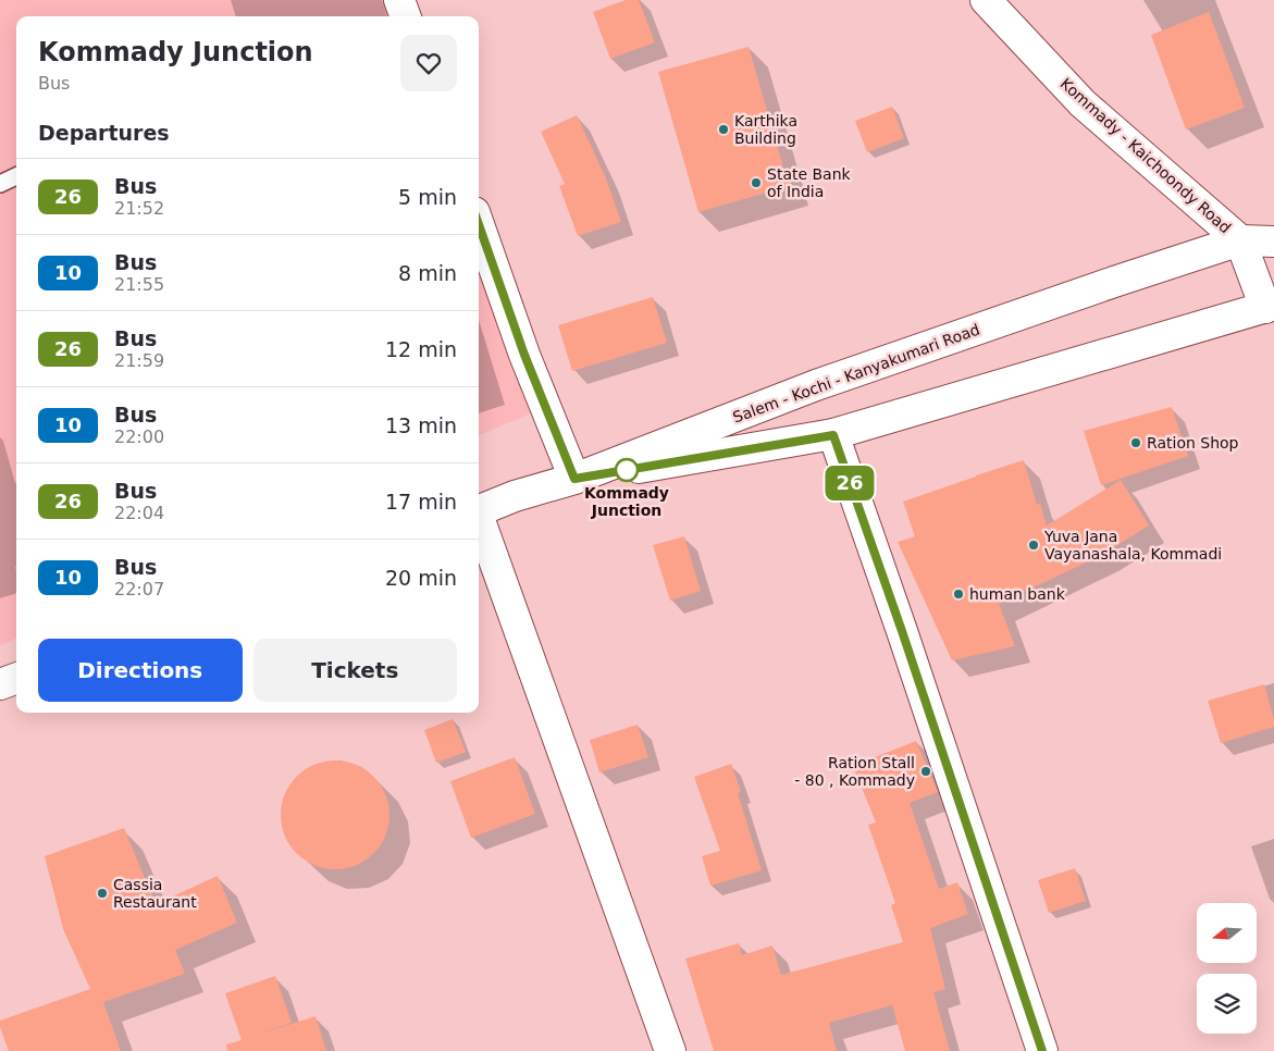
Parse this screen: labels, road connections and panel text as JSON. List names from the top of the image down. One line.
{"streets":{"main road":["Kommady - Kaichoondy Road","Salem - Kochi - Kanyakumari Road"]},"crossings":[["Kommady - Kaichoondy Road","Salem - Kochi - Kanyakumari Road"]],"places":["Karthika Building","State Bank of India","Ration Shop","Kommady Junction","Yuva Jana Vayanashala, Kommadi","human bank","Ration Stall - 80 , Kommady","Cassia Restaurant"],"lines":["bus line 26"],"north":"left","page":{"on_map":"26","heading":[["Kommady Junction","Bus"],"Departures"],"list":[{"mark":"26","name":"Bus","note":"21:52","value":"5 min"},{"mark":"10","name":"Bus","note":"21:55","value":"8 min"},{"mark":"26","name":"Bus","note":"21:59","value":"12 min"},{"mark":"10","name":"Bus","note":"22:00","value":"13 min"},{"mark":"26","name":"Bus","note":"22:04","value":"17 min"},{"mark":"10","name":"Bus","note":"22:07","value":"20 min"}],"buttons":["Directions","Tickets"]}}
